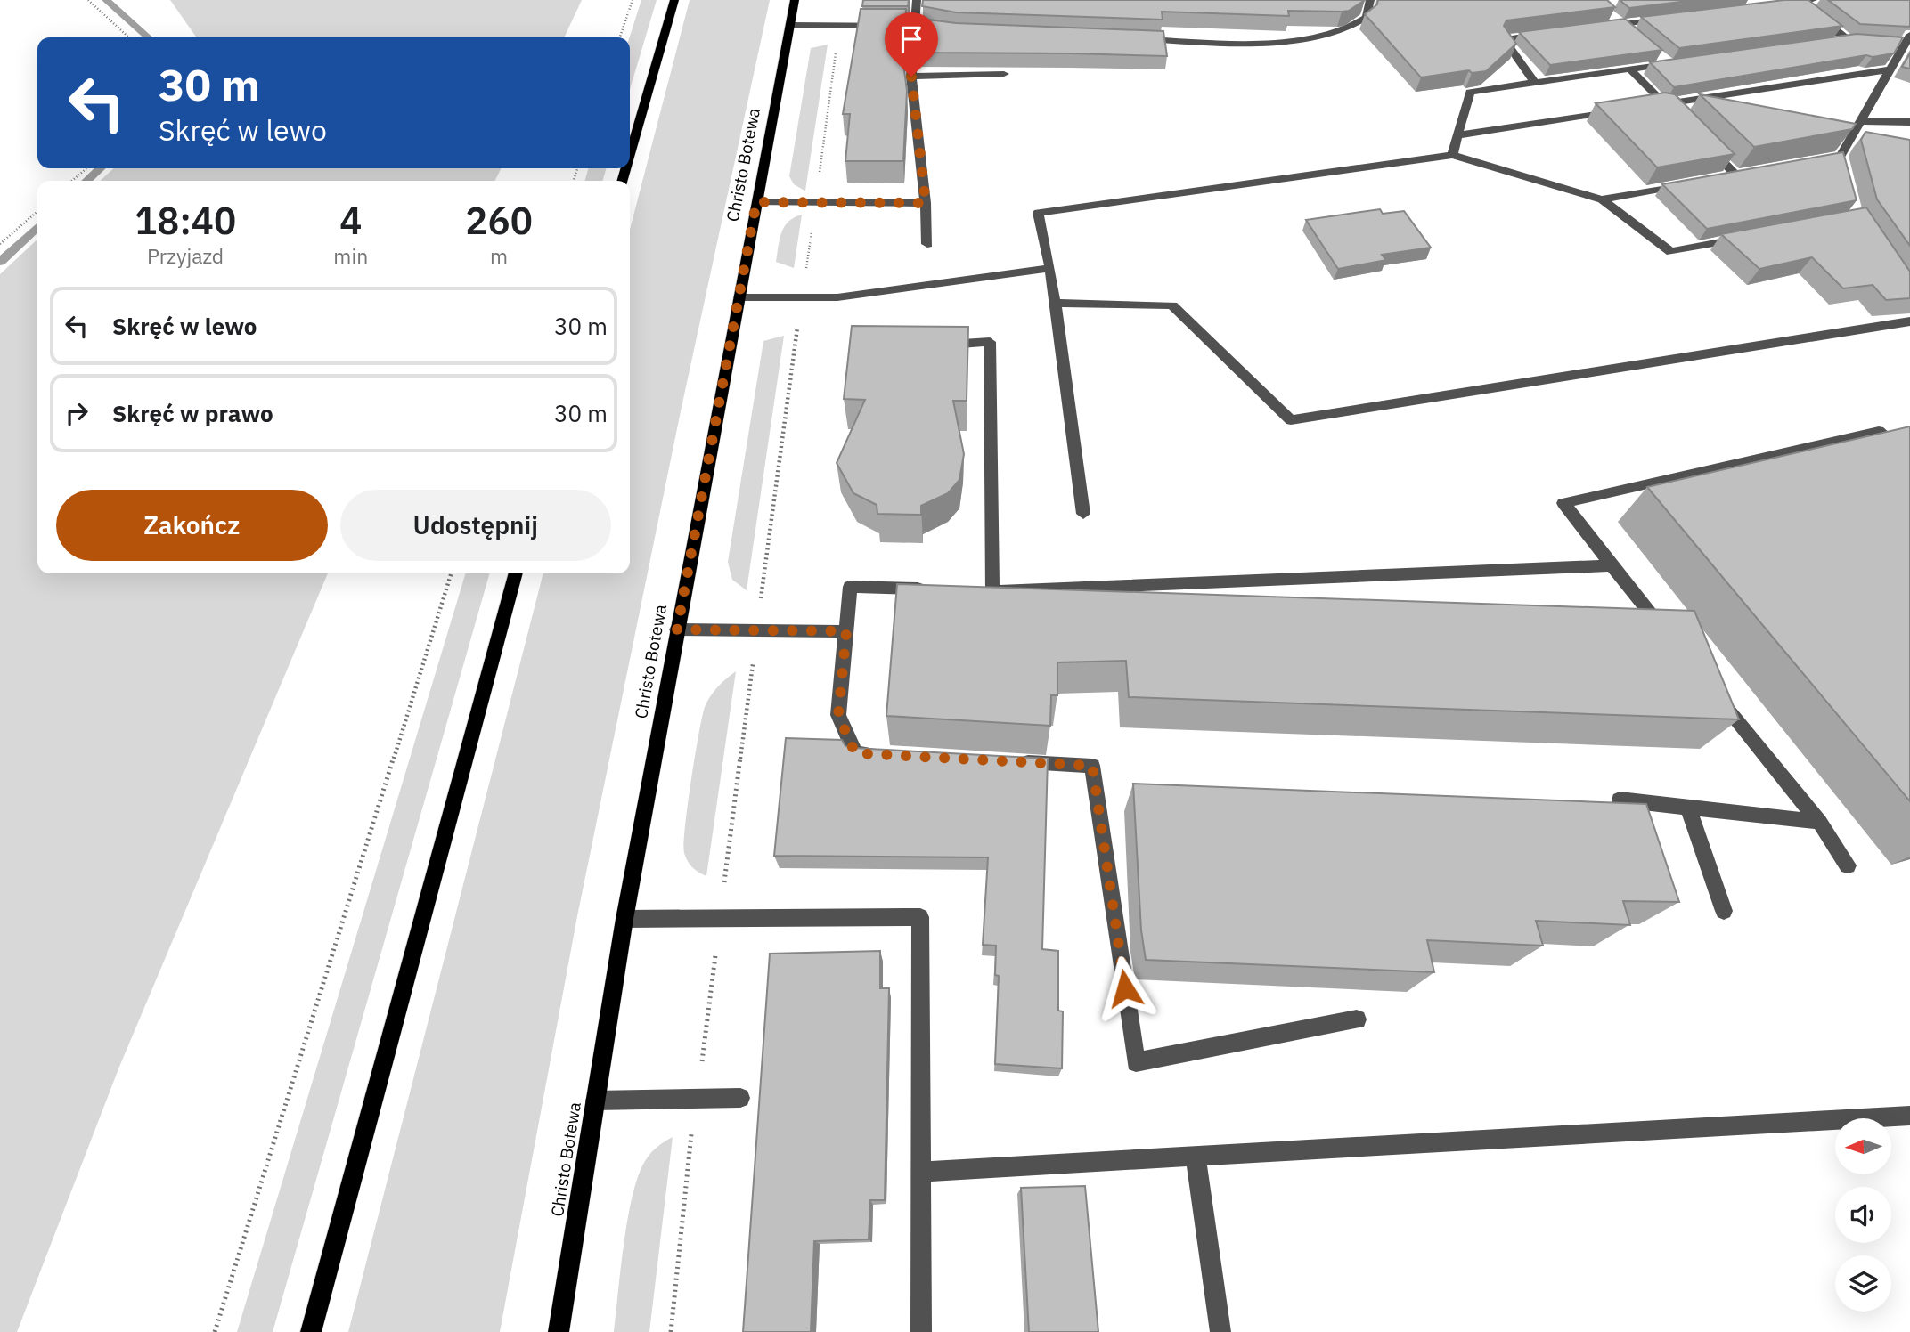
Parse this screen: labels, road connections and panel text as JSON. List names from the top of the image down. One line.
{"streets":{"main road":["Christo Botewa"]},"north":"left","page":{"turn":["30 m","Skręć w lewo"],"eta":["18:40","Przyjazd","4","min","260","m"],"list":[{"name":"Skręć w lewo","value":"30 m"},{"name":"Skręć w prawo","value":"30 m"}],"buttons":["Zakończ","Udostępnij"]}}
